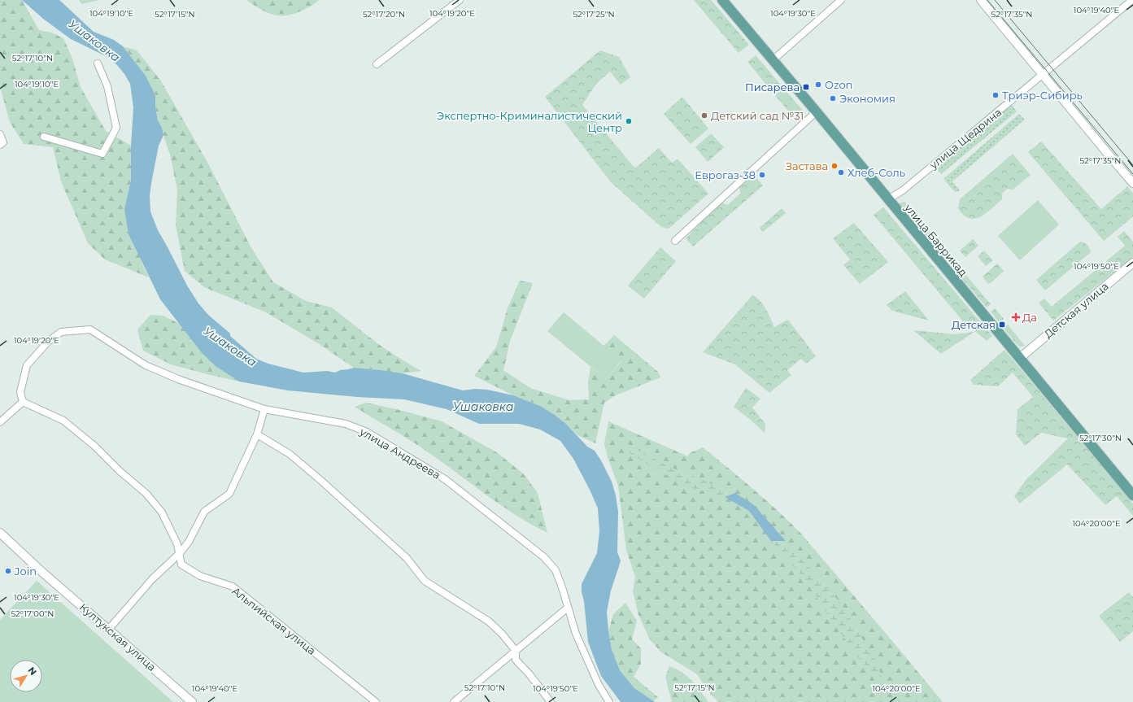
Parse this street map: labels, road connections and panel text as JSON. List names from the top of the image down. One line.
{"streets":{"main road":["улица Баррикад"],"street":["улица Щедрина","Детская улица","улица Андреева","Альпийская улица","Култукская улица"]},"crossings":[["улица Щедрина","улица Баррикад"],["улица Баррикад","Детская улица"],["улица Андреева","Альпийская улица"]],"water":["Ушаковка"],"places":{"other":["Ozon","Триэр-Сибирь","Экономия","Детский сад №31","Экспертно-Криминалистический Центр","Застава","Хлеб-Соль","Еврогаз-38","Join"],"transit":["Писарева","Детская"],"health":["Да"]},"north":"top right","coordinates":["104°19'40\"E","104°19'10\"E","104°19'20\"E","104°19'30\"E","52°17'15\"N","52°17'20\"N","52°17'25\"N","52°17'35\"N","52°17'10\"N","104°19'50\"E","52°17'30\"N","104°20'00\"E","52°17'00\"N"]}
